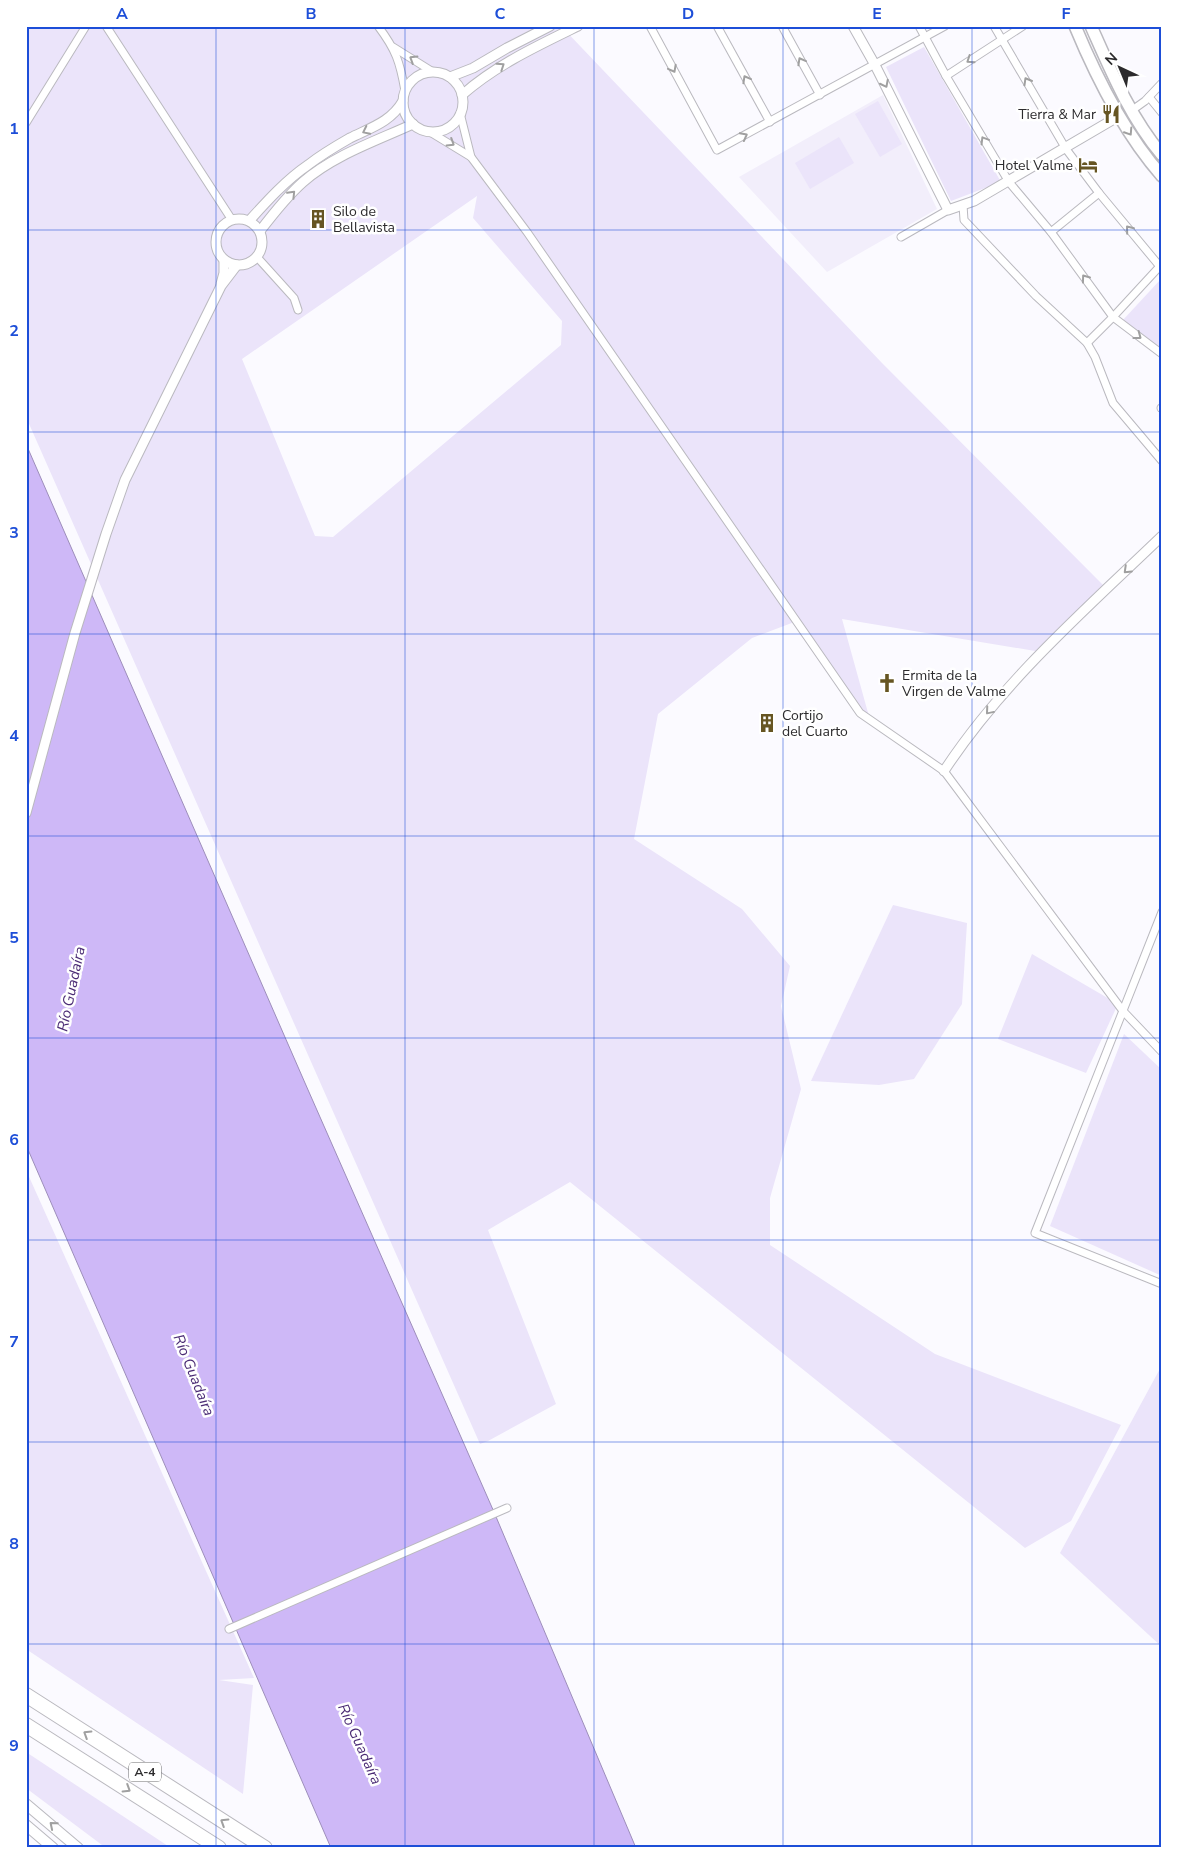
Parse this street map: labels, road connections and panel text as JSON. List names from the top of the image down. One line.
{"streets":{"highway":["A-4"]},"water":["Río Guadaíra"],"places":{"restaurant":["Tierra & Mar"],"hotel":["Hotel Valme"],"building":["Silo de Bellavista","Cortijo del Cuarto"],"church":["Ermita de la Virgen de Valme"]},"north":"top left","grid":{"columns":["A","B","C","D","E","F"],"rows":["1","2","3","4","5","6","7","8","9"]}}
